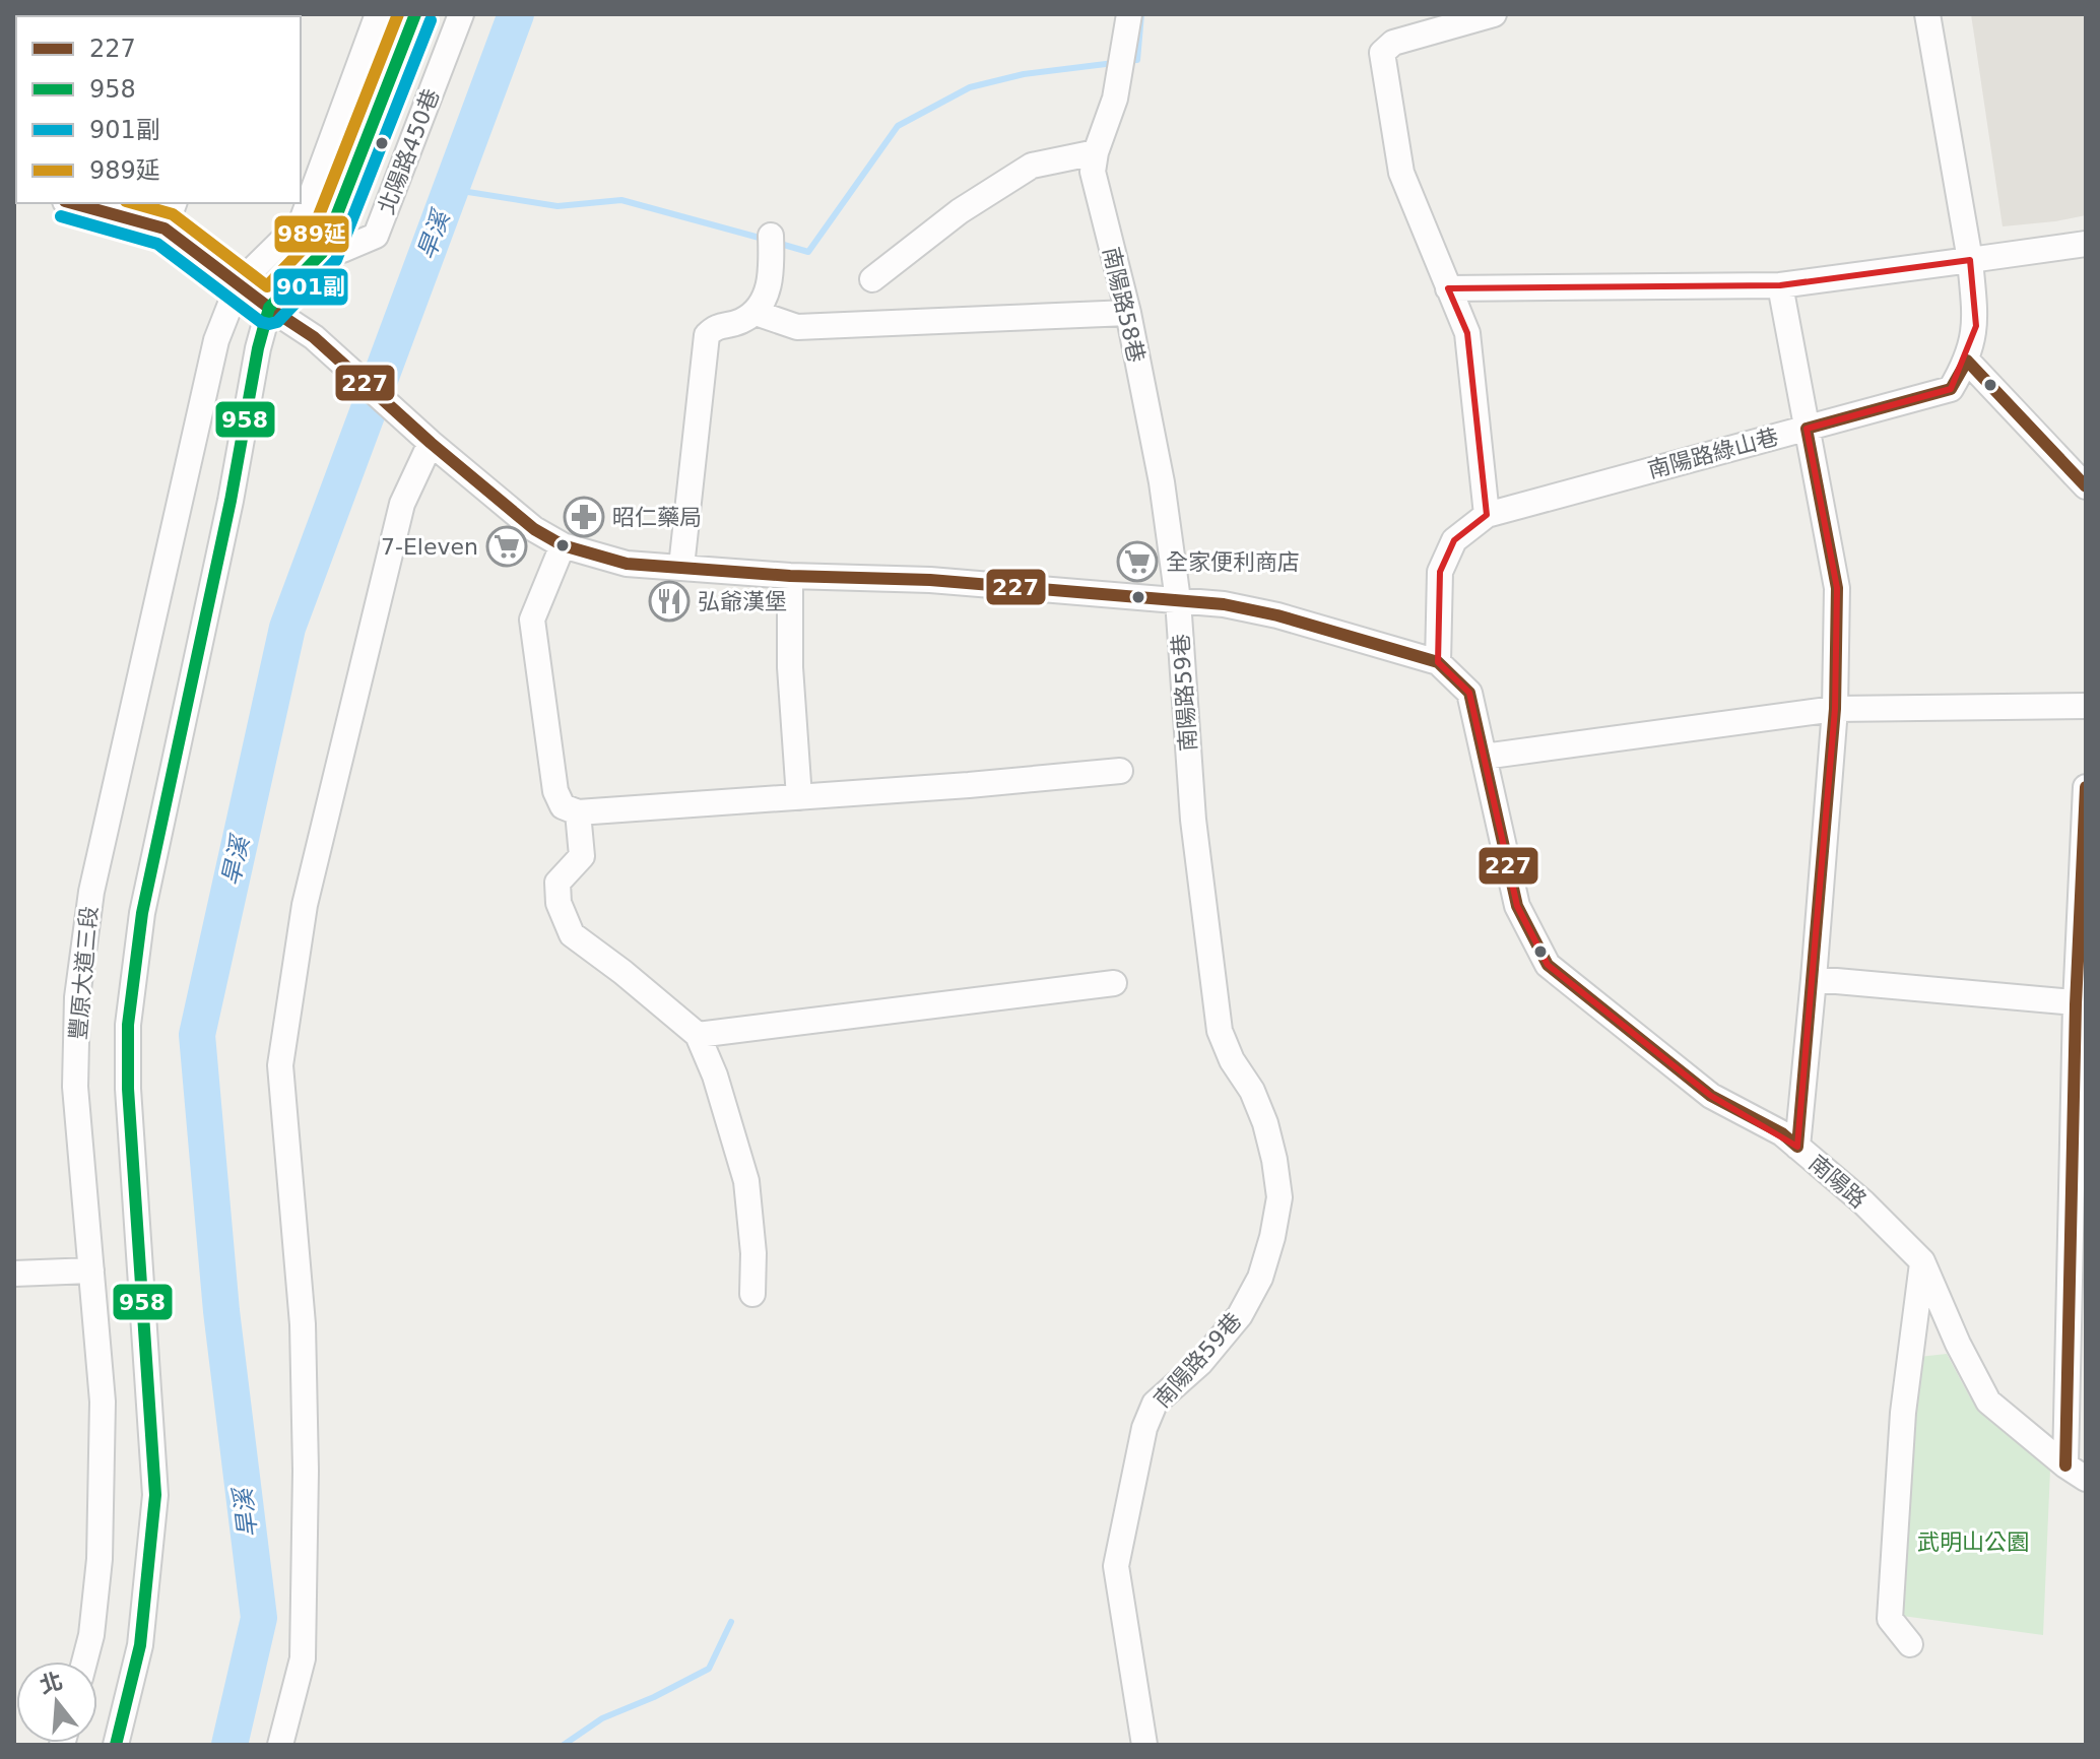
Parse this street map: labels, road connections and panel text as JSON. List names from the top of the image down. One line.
{"streets":{"street":["北陽路450巷","南陽路58巷","南陽路綠山巷","南陽路59巷","豐原大道三段","南陽路"]},"crossings":[["南陽路58巷","南陽路59巷"],["南陽路58巷","南陽路"],["南陽路綠山巷","南陽路"],["南陽路59巷","南陽路"]],"water":["旱溪"],"parks":["武明山公園"],"places":{"pharmacy":["昭仁藥局"],"supermarket":["7-Eleven","全家便利商店"],"restaurant":["弘爺漢堡"]},"lines":["transit line 958","transit line 989延","transit line 901副","transit line 227"],"legend":["227","958","901副","989延"],"north":"top"}
